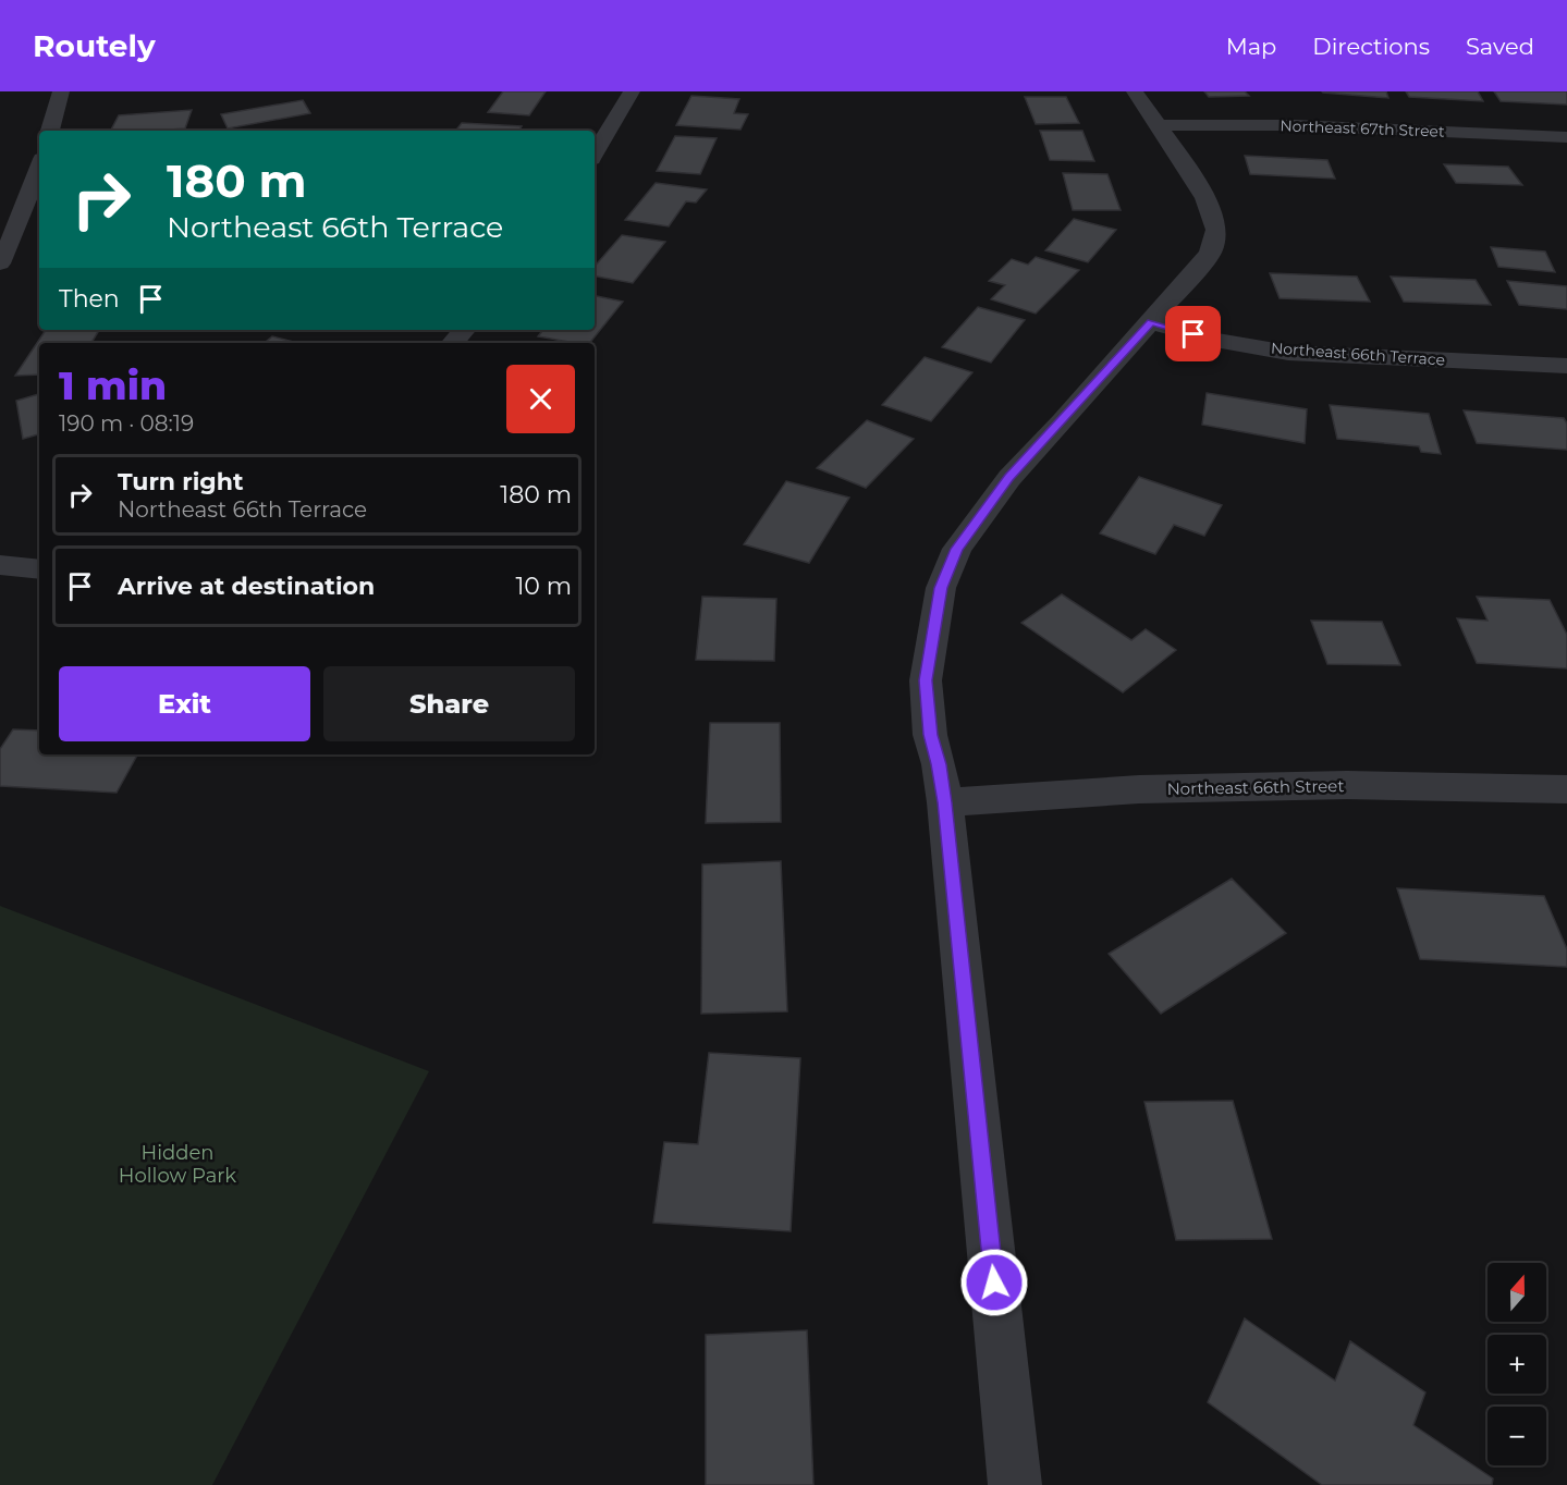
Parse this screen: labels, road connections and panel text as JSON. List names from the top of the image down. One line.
{"streets":{"street":["Northeast 67th Street","Northeast 66th Terrace","Northeast 66th Street"]},"parks":["Hidden Hollow Park"],"north":"top","page":{"header":"Routely","nav":["Map","Directions","Saved"],"turn":["180 m","Northeast 66th Terrace"],"then":"Then","heading":["1 min","190 m · 08:19"],"list":[{"name":"Turn right","note":"Northeast 66th Terrace","value":"180 m"},{"name":"Arrive at destination","value":"10 m"}],"buttons":["Exit","Share"],"map_buttons":["+","−"]}}
